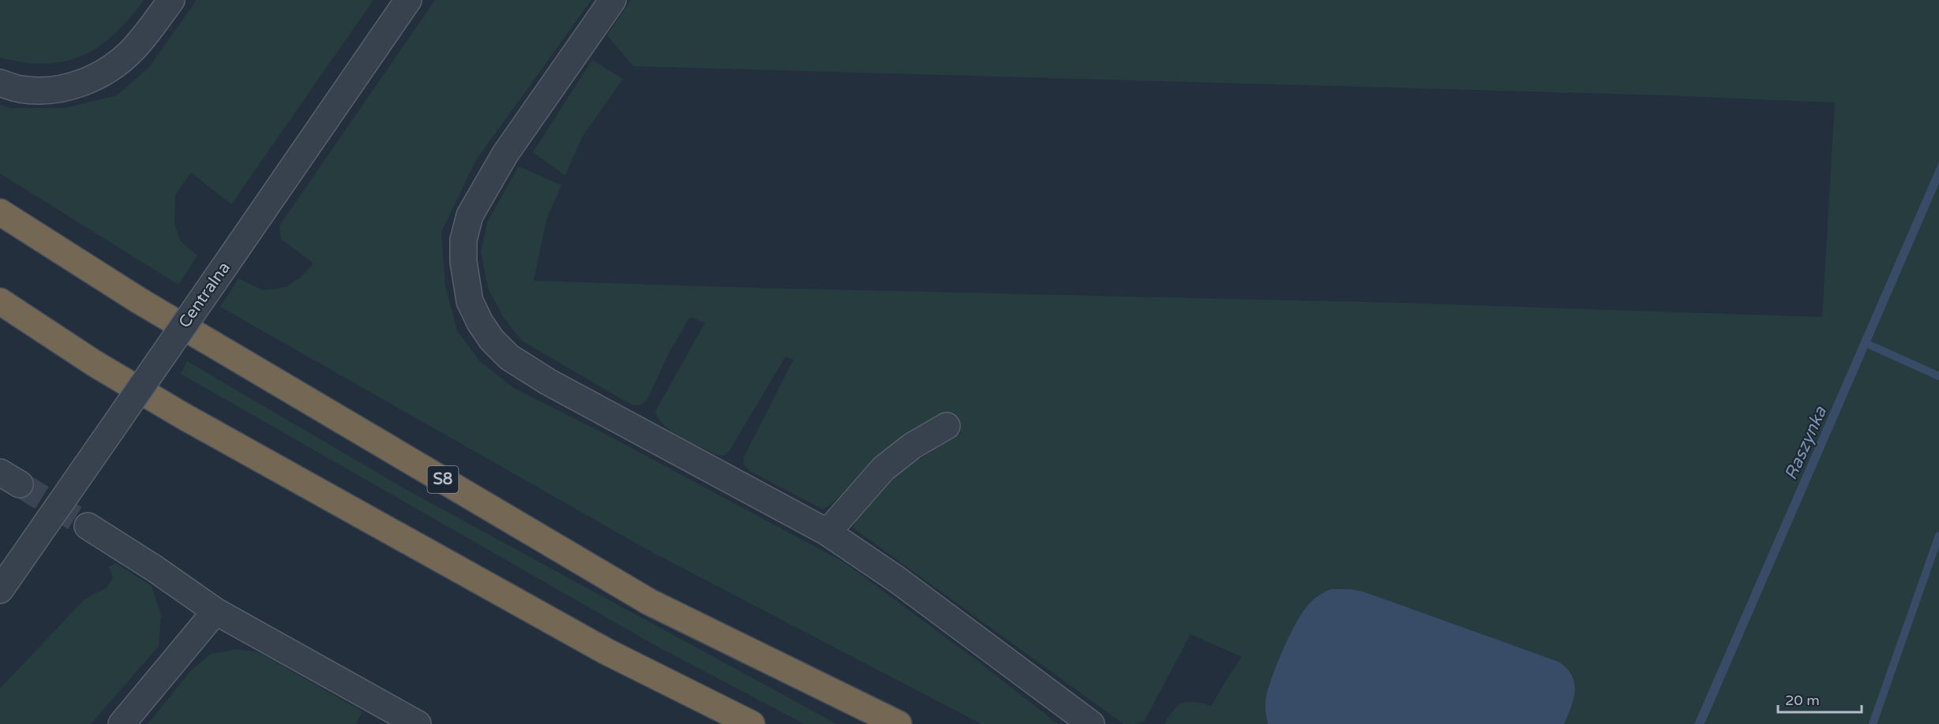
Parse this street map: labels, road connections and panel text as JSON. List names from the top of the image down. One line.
{"streets":{"highway":["S8"],"street":["Centralna"]},"water":["Raszynka"],"scale_bar":"20 m"}
